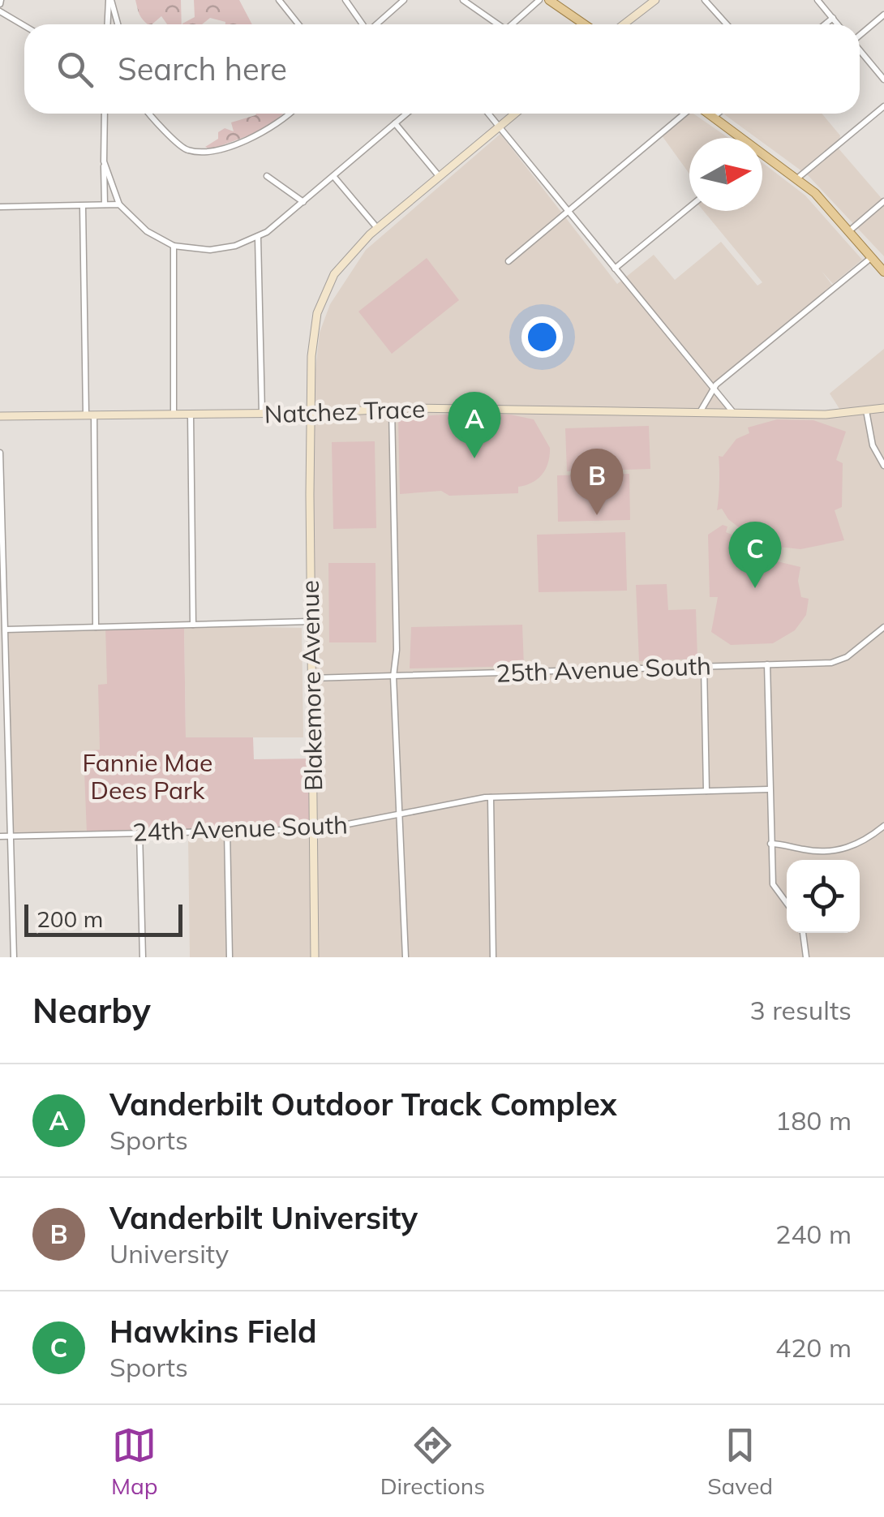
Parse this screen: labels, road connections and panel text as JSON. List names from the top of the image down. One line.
{"streets":{"main road":["Natchez Trace","Blakemore Avenue"],"street":["25th Avenue South","24th Avenue South"]},"crossings":[["Natchez Trace","Blakemore Avenue"],["25th Avenue South","Blakemore Avenue"],["Blakemore Avenue","24th Avenue South"]],"parks":["Fannie Mae Dees Park"],"scale_bar":"200 m","north":"right","page":{"search":"Search here","pins":["A","B","C"],"scale":"200 m","heading":["Nearby","3 results"],"list":[{"mark":"A","name":"Vanderbilt Outdoor Track Complex","note":"Sports","value":"180 m"},{"mark":"B","name":"Vanderbilt University","note":"University","value":"240 m"},{"mark":"C","name":"Hawkins Field","note":"Sports","value":"420 m"}],"nav":["Map","Directions","Saved"]}}
